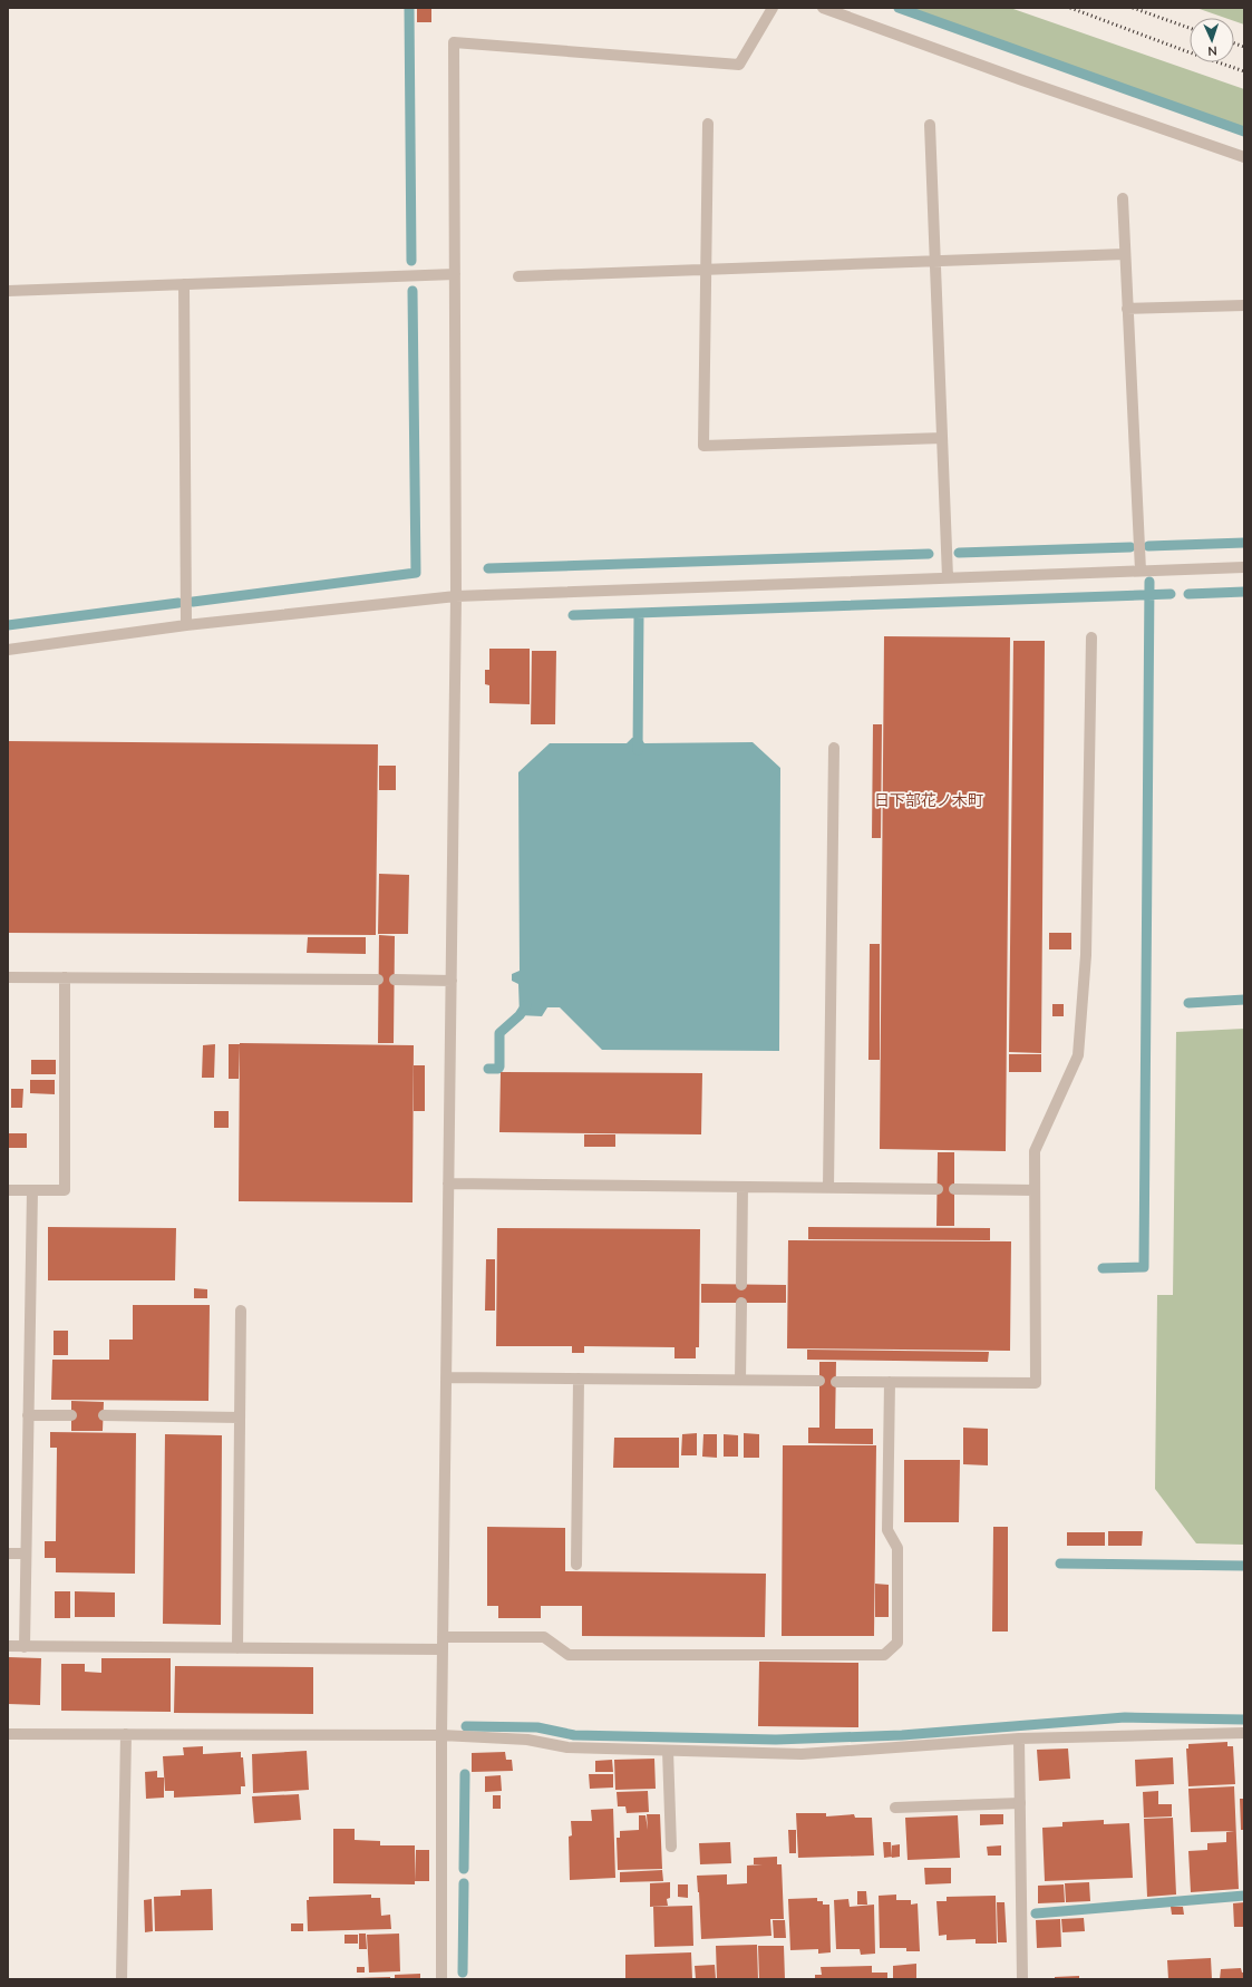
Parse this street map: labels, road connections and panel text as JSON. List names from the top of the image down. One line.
{"districts":["日下部花ノ木町"],"north":"bottom"}
